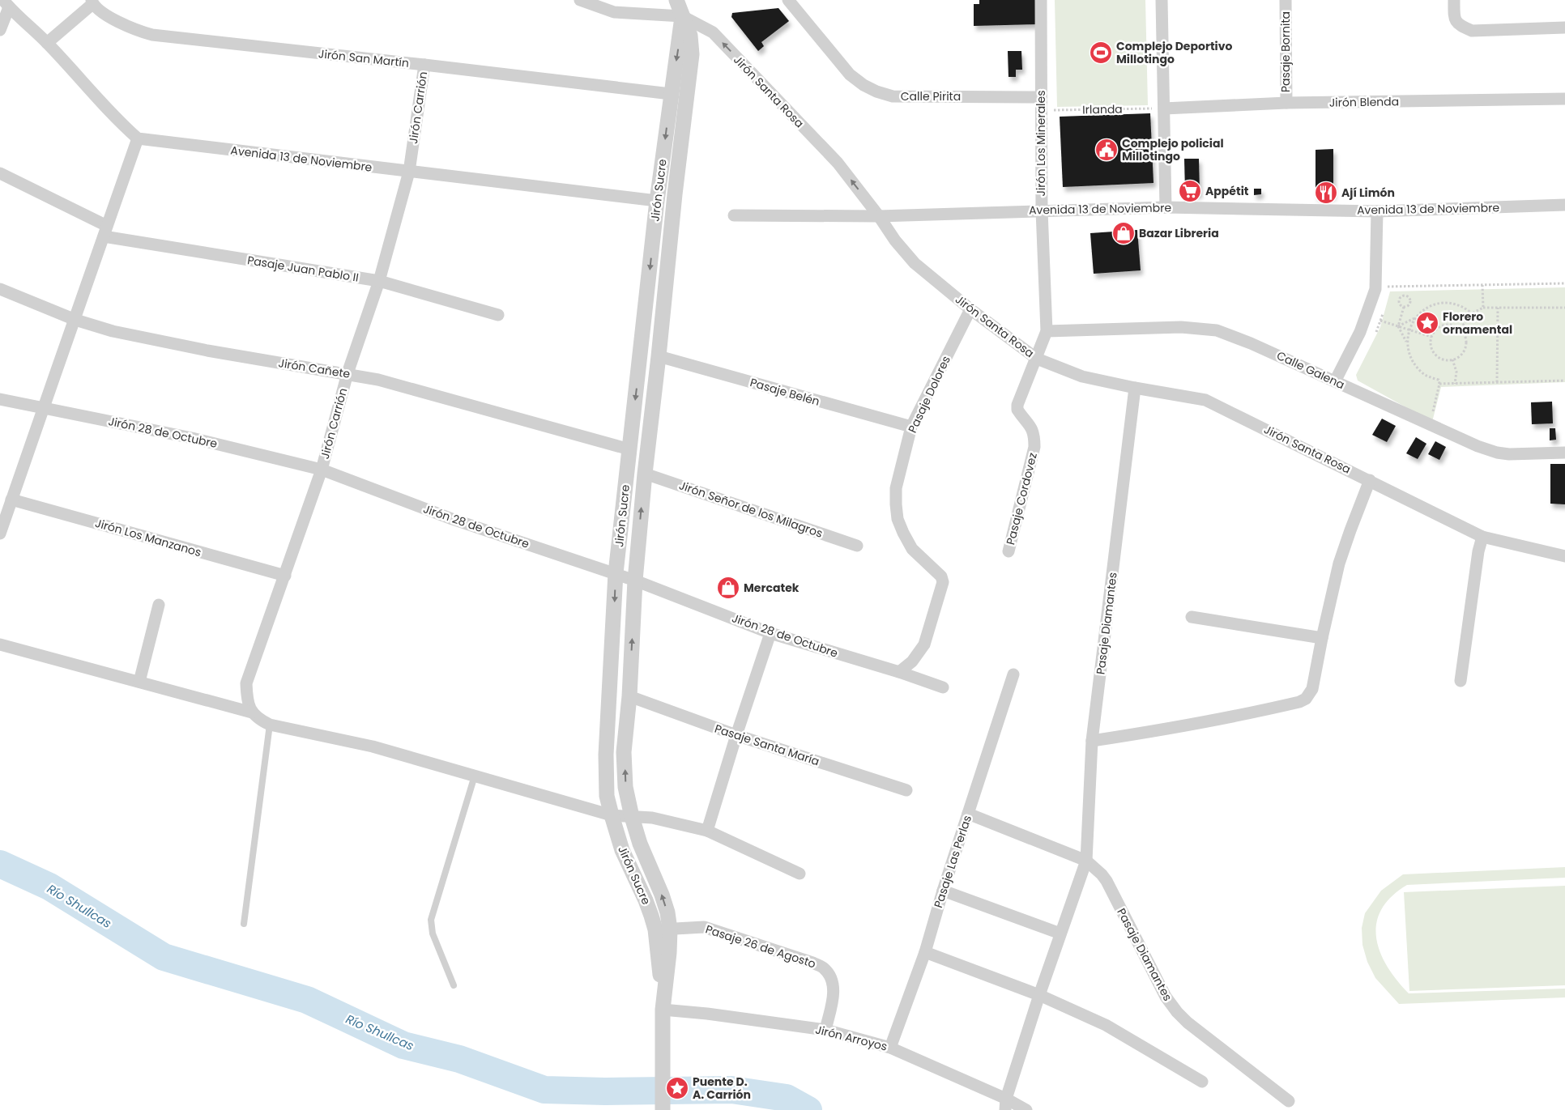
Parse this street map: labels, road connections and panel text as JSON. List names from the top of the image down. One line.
{"streets":{"street":["Pasaje Bornita","Jirón San Martín","Jirón Santa Rosa","Calle Pirita","Jirón Blenda","Jirón Carrión","Jirón Los Minerales","Avenida 13 de Noviembre","Jirón Sucre","Pasaje Juan Pablo II","Jirón Cañete","Calle Galena","Pasaje Belén","Pasaje Dolores","Jirón 28 de Octubre","Pasaje Cordovez","Jirón Señor de los Milagros","Jirón Los Manzanos","Pasaje Diamantes","Pasaje Santa María","Pasaje Las Perlas","Pasaje 26 de Agosto","Jirón Arroyos"],"path":["Irlanda"]},"crossings":[["Pasaje Bornita","Jirón Blenda"],["Jirón San Martín","Jirón Carrión"],["Jirón San Martín","Jirón Sucre"],["Jirón Santa Rosa","Jirón Los Minerales"],["Jirón Santa Rosa","Avenida 13 de Noviembre"],["Jirón Santa Rosa","Jirón Sucre"],["Jirón Santa Rosa","Pasaje Dolores"],["Jirón Santa Rosa","Pasaje Cordovez"],["Jirón Santa Rosa","Pasaje Diamantes"],["Calle Pirita","Jirón Los Minerales"],["Jirón Blenda","Irlanda"],["Jirón Carrión","Avenida 13 de Noviembre"],["Jirón Carrión","Pasaje Juan Pablo II"],["Jirón Carrión","Jirón Cañete"],["Jirón Carrión","Jirón 28 de Octubre"],["Jirón Carrión","Jirón Los Manzanos"],["Irlanda","Jirón Los Minerales"],["Jirón Los Minerales","Avenida 13 de Noviembre"],["Jirón Los Minerales","Calle Galena"],["Jirón Los Minerales","Pasaje Cordovez"],["Avenida 13 de Noviembre","Jirón Sucre"],["Jirón Sucre","Jirón Cañete"],["Jirón Sucre","Pasaje Belén"],["Jirón Sucre","Jirón 28 de Octubre"],["Jirón Sucre","Jirón Señor de los Milagros"],["Jirón Sucre","Pasaje Santa María"],["Jirón Sucre","Pasaje 26 de Agosto"],["Jirón Sucre","Jirón Arroyos"],["Pasaje Belén","Pasaje Dolores"],["Pasaje Dolores","Jirón 28 de Octubre"],["Pasaje Diamantes","Jirón Arroyos"],["Pasaje Las Perlas","Jirón Arroyos"],["Pasaje 26 de Agosto","Jirón Arroyos"]],"water":["Río Shullcas"],"places":{"sports":["Complejo Deportivo Millotingo"],"public building":["Complejo policial Millotingo"],"supermarket":["Appétit"],"restaurant":["Ají Limón"],"shop":["Bazar Libreria","Mercatek"],"place":["Florero ornamental","Puente D. A. Carrión"]}}
